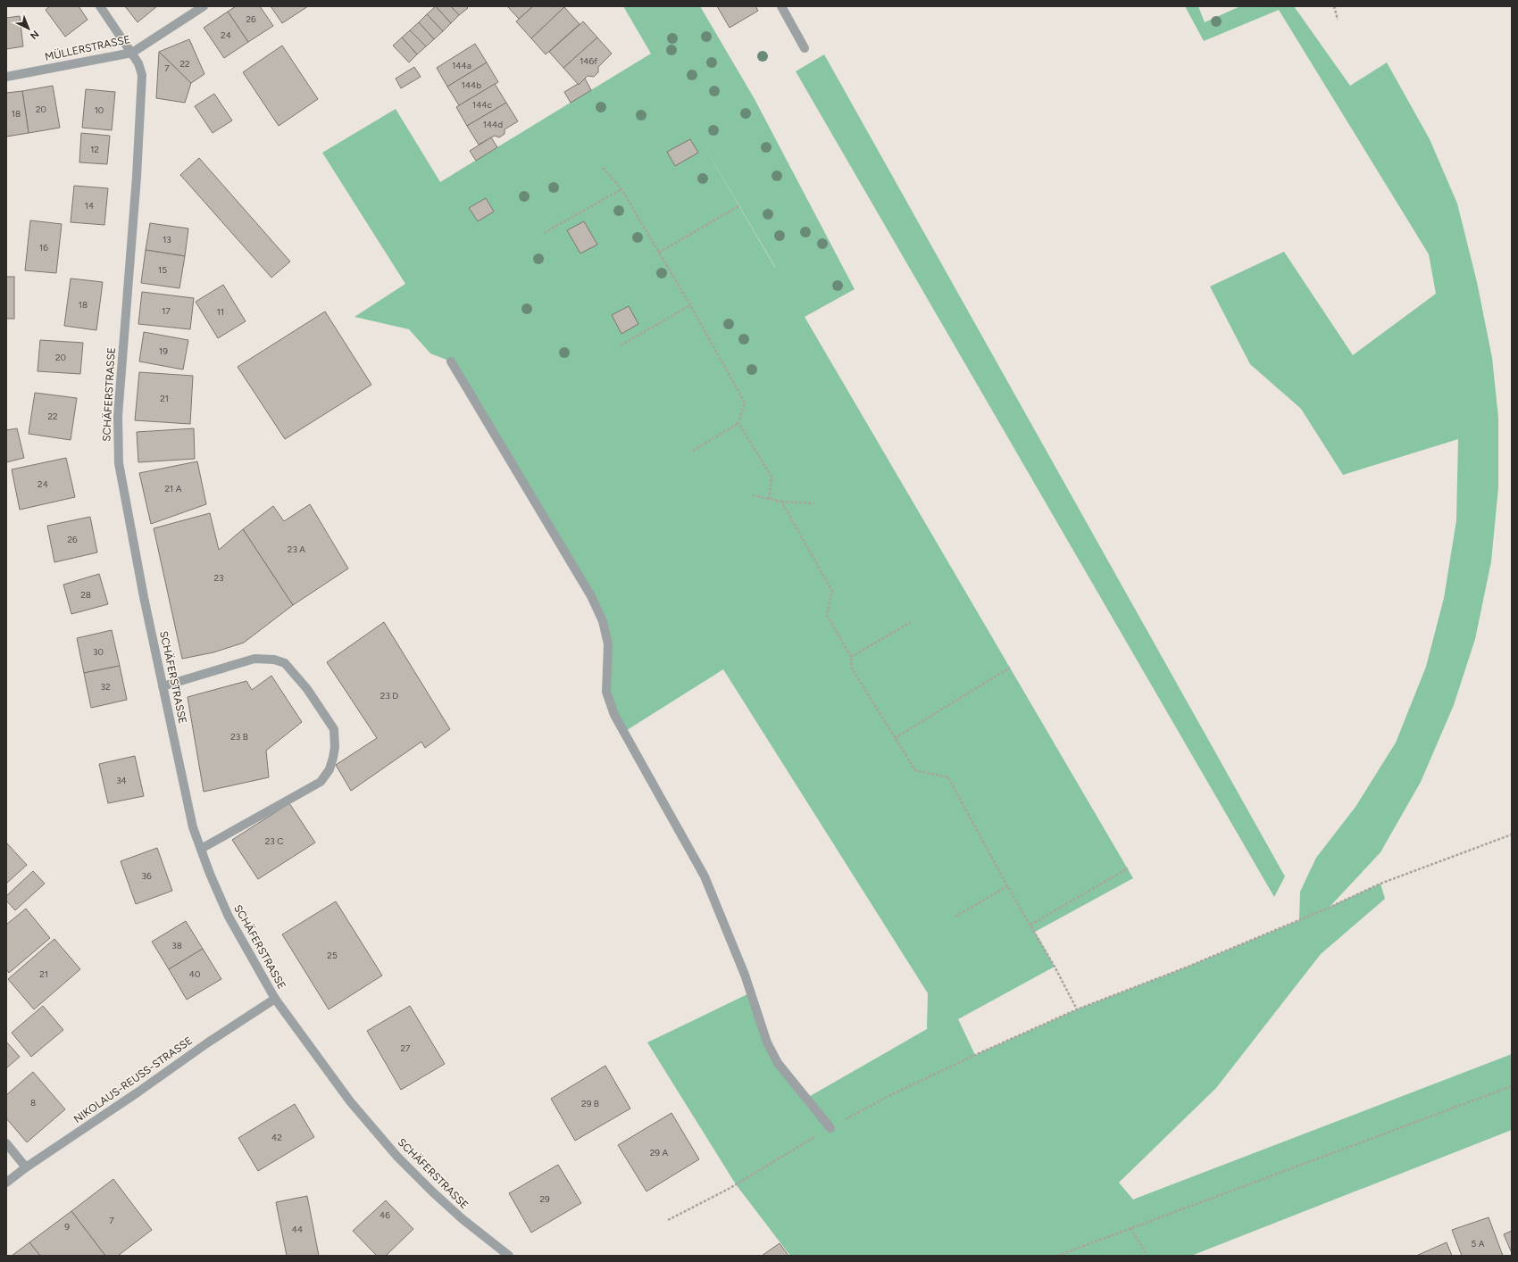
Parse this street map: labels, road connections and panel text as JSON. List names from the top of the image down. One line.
{"streets":{"street":["MÜLLERSTRASSE","SCHÄFERSTRASSE","NIKOLAUS-REUSS-STRASSE"]},"crossings":[["MÜLLERSTRASSE","SCHÄFERSTRASSE"],["SCHÄFERSTRASSE","NIKOLAUS-REUSS-STRASSE"]],"house_numbers":["26","24","146f","22","144a","7","144b","144c","20","10","18","144d","12","14","13","16","15","18","17","11","19","20","21","22","24","21 A","26","23 A","23","28","30","32","23 D","23 B","34","23 C","36","38","25","21","40","27","8","29 B","42","29 A","29","46","7","9","44","5 A"],"north":"bottom right"}
